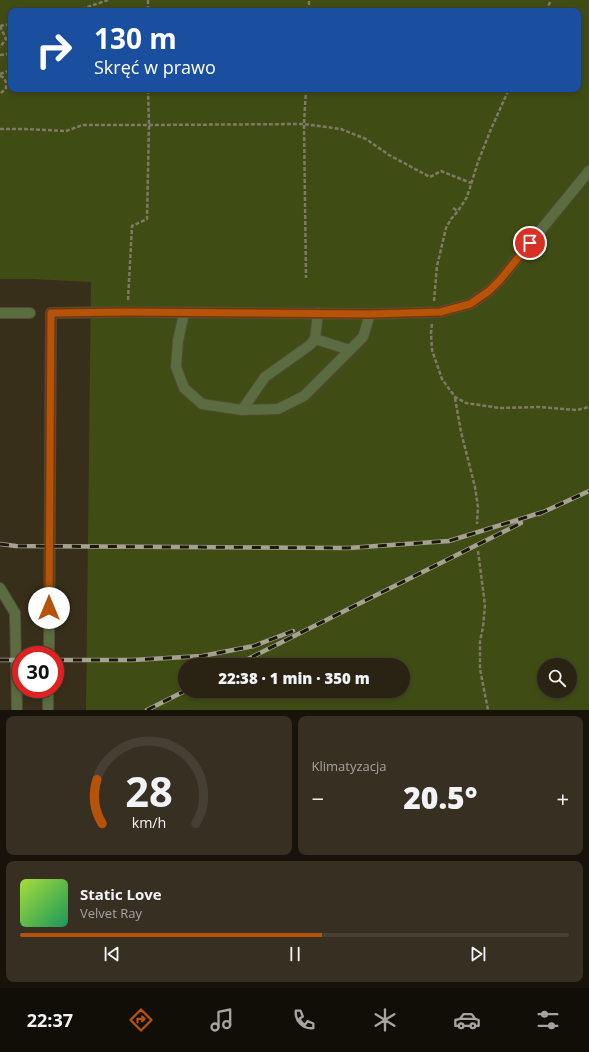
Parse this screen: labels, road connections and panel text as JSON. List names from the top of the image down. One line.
{"page":{"turn":["130 m","Skręć w prawo"],"limit":"30","trip":"22:38 · 1 min · 350 m","tile":"Klimatyzacja","heat":["−","20.5°","+"],"song":["Static Love","Velvet Ray"],"tabs":"22:37","gauge":["28","km/h"]}}
